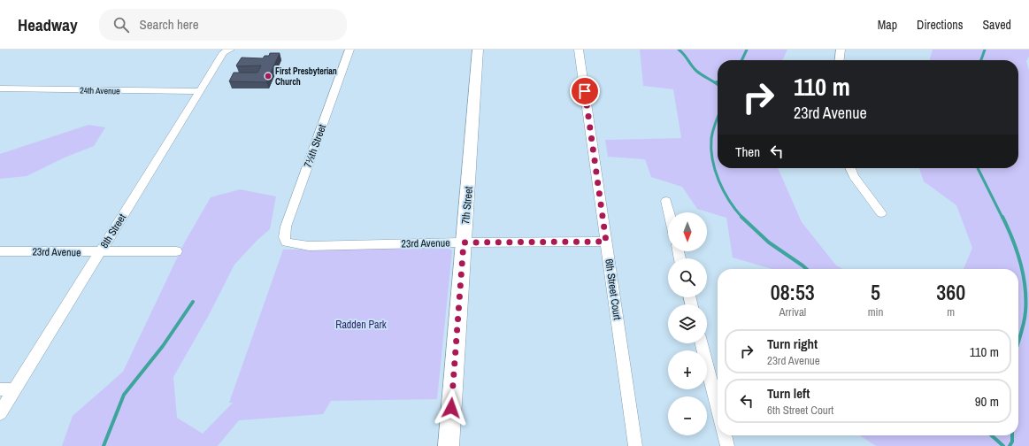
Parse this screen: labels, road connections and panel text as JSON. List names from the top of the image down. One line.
{"streets":{"main road":["7th Street"],"street":["24th Avenue","7½th Street","8th Street","23rd Avenue","6th Street Court"]},"crossings":[["24th Avenue","8th Street"],["7½th Street","23rd Avenue"],["7th Street","23rd Avenue"],["8th Street","23rd Avenue"],["23rd Avenue","6th Street Court"]],"parks":["Radden Park"],"places":["First Presbyterian Church"],"north":"bottom","page":{"header":"Headway","search":"Search here","nav":["Map","Directions","Saved"],"turn":["110 m","23rd Avenue"],"then":"Then","map_buttons":["+","−"],"eta":["08:53","Arrival","5","min","360","m"],"list":[{"name":"Turn right","note":"23rd Avenue","value":"110 m"},{"name":"Turn left","note":"6th Street Court","value":"90 m"}]}}
